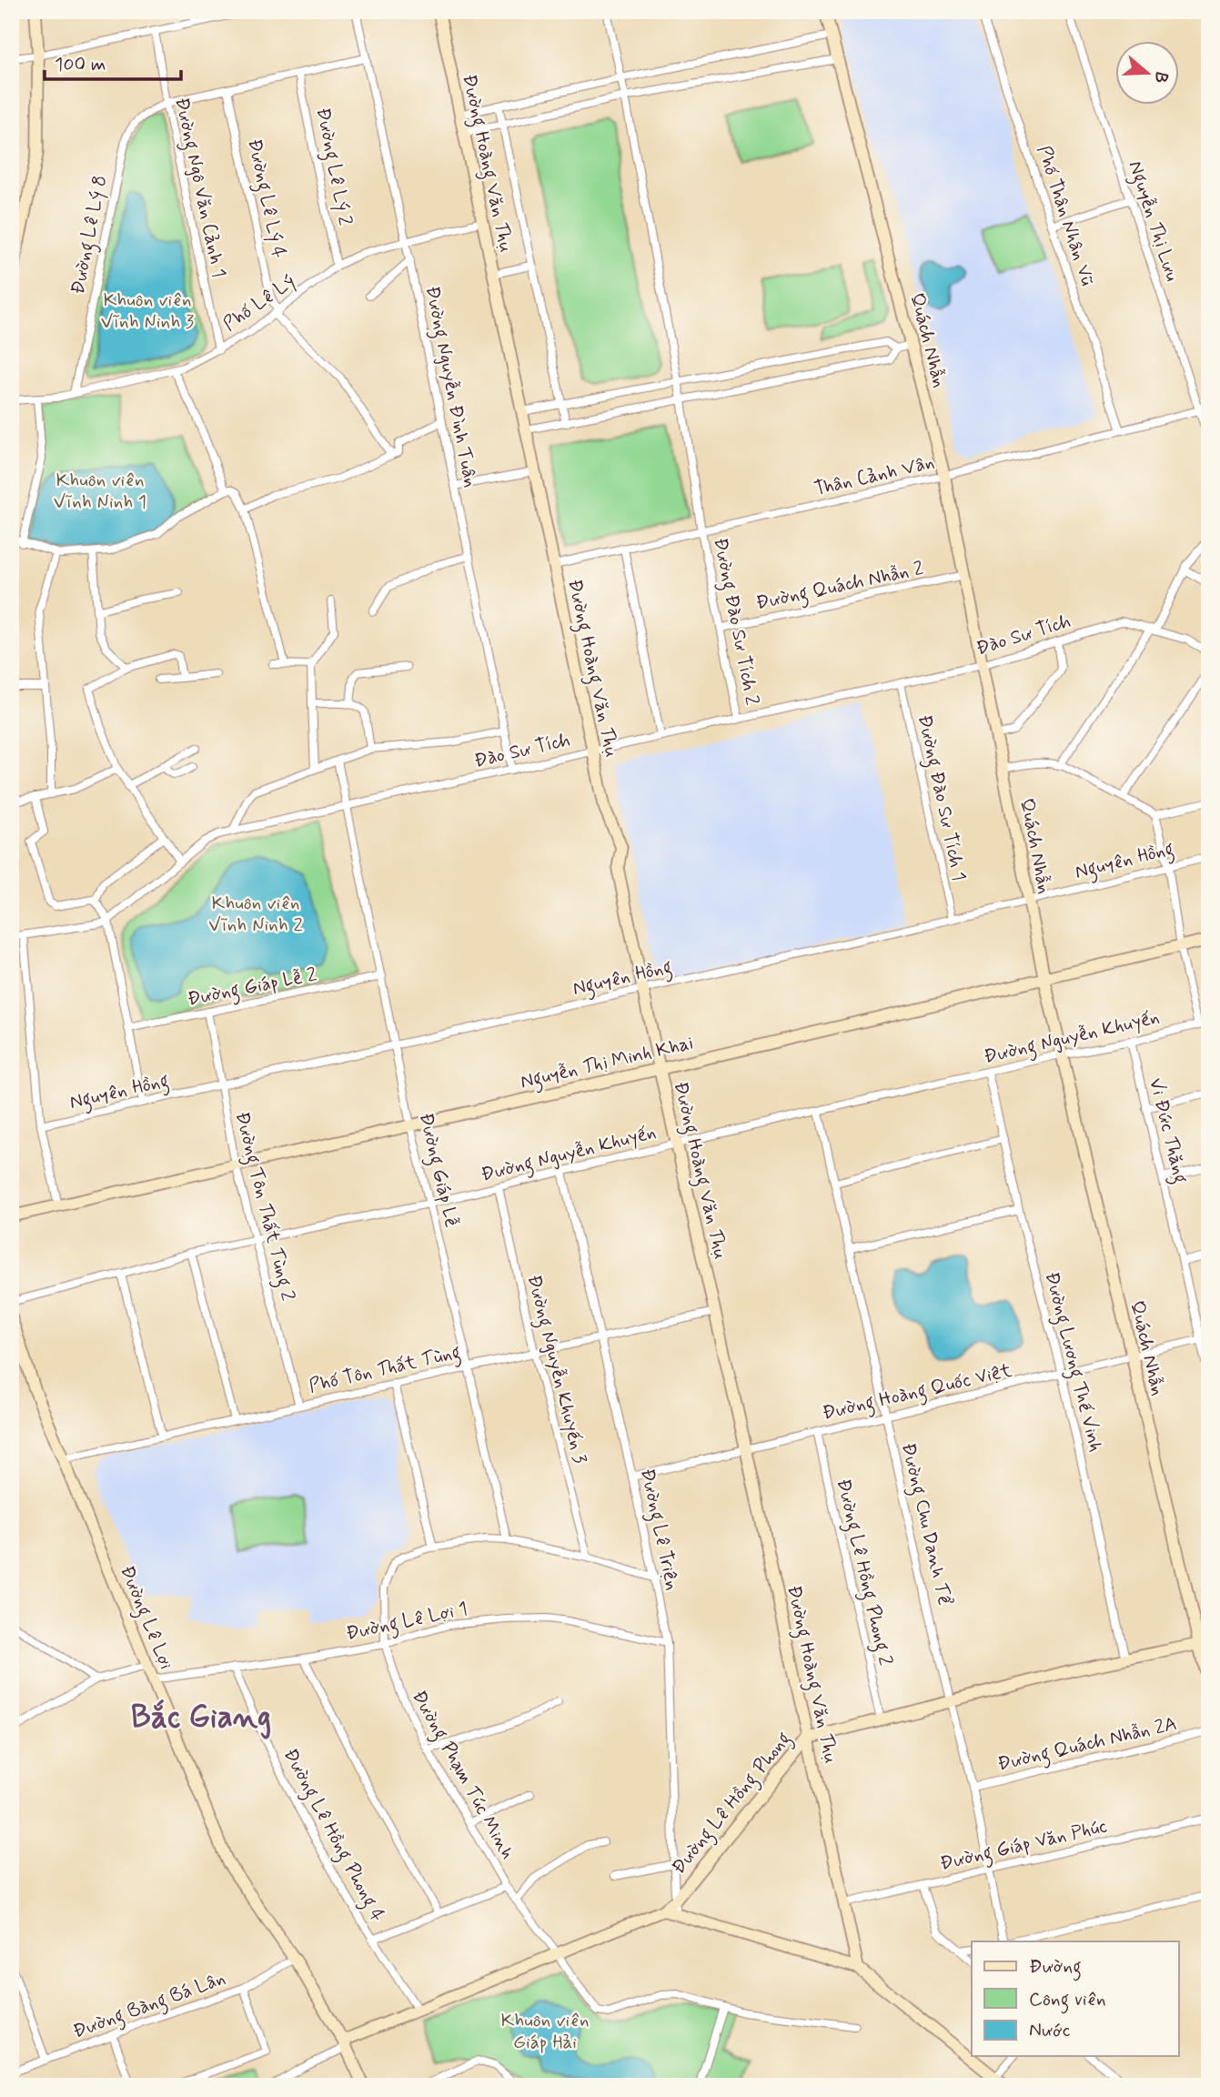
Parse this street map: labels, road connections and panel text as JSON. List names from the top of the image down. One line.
{"streets":{"street":["Đường Hoàng Văn Thụ","Đường Lê Lý 2","Đường Ngô Văn Cảnh 1","Đường Lê Lý 4","Phố Thân Nhân Vũ","Nguyễn Thị Lưu","Đường Lê Lý 8","Phố Lê Lý","Quách Nhẫn","Đường Nguyễn Đình Tuân","Thân Cảnh Vân","Đường Quách Nhẫn 2","Đường Đào Sư Tích 2","Đào Sư Tích","Đường Đào Sư Tích 1","Nguyên Hồng","Đường Giáp Lễ 2","Đường Nguyễn Khuyến","Nguyễn Thị Minh Khai","Vi Đức Thăng","Đường Giáp Lễ","Đường Tôn Thất Tùng 2","Đường Lương Thế Vinh","Phố Tôn Thất Tùng","Đường Nguyễn Khuyến 3","Đường Hoàng Quốc Việt","Đường Chu Danh Tể","Đường Lê Triện","Đường Lê Hồng Phong 2","Đường Lê Lợi","Đường Lê Lợi 1","Đường Quách Nhẫn 2A","Đường Phạm Túc Minh","Đường Lê Hồng Phong","Đường Lê Hồng Phong 4","Đường Giáp Văn Phúc","Đường Bàng Bá Lân"]},"crossings":[["Đường Hoàng Văn Thụ","Phố Lê Lý"],["Đường Hoàng Văn Thụ","Thân Cảnh Vân"],["Đường Hoàng Văn Thụ","Đào Sư Tích"],["Đường Hoàng Văn Thụ","Nguyên Hồng"],["Đường Hoàng Văn Thụ","Đường Nguyễn Khuyến"],["Đường Hoàng Văn Thụ","Nguyễn Thị Minh Khai"],["Đường Hoàng Văn Thụ","Phố Tôn Thất Tùng"],["Đường Hoàng Văn Thụ","Đường Hoàng Quốc Việt"],["Đường Hoàng Văn Thụ","Đường Lê Hồng Phong"],["Đường Hoàng Văn Thụ","Đường Giáp Văn Phúc"],["Đường Lê Lý 2","Đường Lê Lý 8"],["Đường Lê Lý 2","Phố Lê Lý"],["Đường Ngô Văn Cảnh 1","Đường Lê Lý 8"],["Đường Ngô Văn Cảnh 1","Phố Lê Lý"],["Đường Lê Lý 4","Đường Lê Lý 8"],["Đường Lê Lý 4","Phố Lê Lý"],["Phố Thân Nhân Vũ","Thân Cảnh Vân"],["Nguyễn Thị Lưu","Thân Cảnh Vân"],["Đường Lê Lý 8","Phố Lê Lý"],["Đường Lê Lý 8","Đường Nguyễn Đình Tuân"],["Phố Lê Lý","Đường Nguyễn Đình Tuân"],["Quách Nhẫn","Thân Cảnh Vân"],["Quách Nhẫn","Đường Quách Nhẫn 2"],["Quách Nhẫn","Đào Sư Tích"],["Quách Nhẫn","Nguyên Hồng"],["Quách Nhẫn","Đường Nguyễn Khuyến"],["Quách Nhẫn","Nguyễn Thị Minh Khai"],["Quách Nhẫn","Đường Hoàng Quốc Việt"],["Quách Nhẫn","Đường Lê Hồng Phong"],["Đường Nguyễn Đình Tuân","Đào Sư Tích"],["Thân Cảnh Vân","Đường Đào Sư Tích 2"],["Đường Quách Nhẫn 2","Đường Đào Sư Tích 2"],["Đường Đào Sư Tích 2","Đào Sư Tích"],["Đào Sư Tích","Đường Đào Sư Tích 1"],["Đào Sư Tích","Đường Giáp Lễ"],["Đường Đào Sư Tích 1","Nguyên Hồng"],["Nguyên Hồng","Đường Giáp Lễ"],["Nguyên Hồng","Đường Tôn Thất Tùng 2"],["Đường Giáp Lễ 2","Đường Giáp Lễ"],["Đường Giáp Lễ 2","Đường Tôn Thất Tùng 2"],["Đường Nguyễn Khuyến","Vi Đức Thăng"],["Đường Nguyễn Khuyến","Đường Giáp Lễ"],["Đường Nguyễn Khuyến","Đường Tôn Thất Tùng 2"],["Đường Nguyễn Khuyến","Đường Lương Thế Vinh"],["Đường Nguyễn Khuyến","Đường Nguyễn Khuyến 3"],["Đường Nguyễn Khuyến","Đường Chu Danh Tể"],["Đường Nguyễn Khuyến","Đường Lê Triện"],["Nguyễn Thị Minh Khai","Đường Giáp Lễ"],["Nguyễn Thị Minh Khai","Đường Tôn Thất Tùng 2"],["Vi Đức Thăng","Đường Hoàng Quốc Việt"],["Đường Giáp Lễ","Phố Tôn Thất Tùng"],["Đường Giáp Lễ","Đường Phạm Túc Minh"],["Đường Tôn Thất Tùng 2","Phố Tôn Thất Tùng"],["Đường Lương Thế Vinh","Đường Hoàng Quốc Việt"],["Đường Lương Thế Vinh","Đường Lê Hồng Phong"],["Phố Tôn Thất Tùng","Đường Nguyễn Khuyến 3"],["Phố Tôn Thất Tùng","Đường Lê Triện"],["Phố Tôn Thất Tùng","Đường Lê Lợi"],["Đường Nguyễn Khuyến 3","Đường Phạm Túc Minh"],["Đường Hoàng Quốc Việt","Đường Chu Danh Tể"],["Đường Hoàng Quốc Việt","Đường Lê Triện"],["Đường Hoàng Quốc Việt","Đường Lê Hồng Phong 2"],["Đường Chu Danh Tể","Đường Quách Nhẫn 2A"],["Đường Chu Danh Tể","Đường Lê Hồng Phong"],["Đường Chu Danh Tể","Đường Giáp Văn Phúc"],["Đường Lê Triện","Đường Lê Lợi 1"],["Đường Lê Triện","Đường Phạm Túc Minh"],["Đường Lê Triện","Đường Lê Hồng Phong"],["Đường Lê Hồng Phong 2","Đường Lê Hồng Phong"],["Đường Lê Lợi","Đường Lê Lợi 1"],["Đường Lê Lợi","Đường Lê Hồng Phong"],["Đường Lê Lợi","Đường Bàng Bá Lân"],["Đường Lê Lợi 1","Đường Phạm Túc Minh"],["Đường Lê Lợi 1","Đường Lê Hồng Phong 4"],["Đường Phạm Túc Minh","Đường Lê Hồng Phong"],["Đường Lê Hồng Phong","Đường Lê Hồng Phong 4"]],"districts":["Bắc Giang"],"parks":["Khuôn viên Vĩnh Ninh 3","Khuôn viên Vĩnh Ninh 1","Khuôn viên Vĩnh Ninh 2","Khuôn viên Giáp Hải"],"legend":["Đường","Công viên","Nước"],"scale_bar":"100 m","north":"right"}
